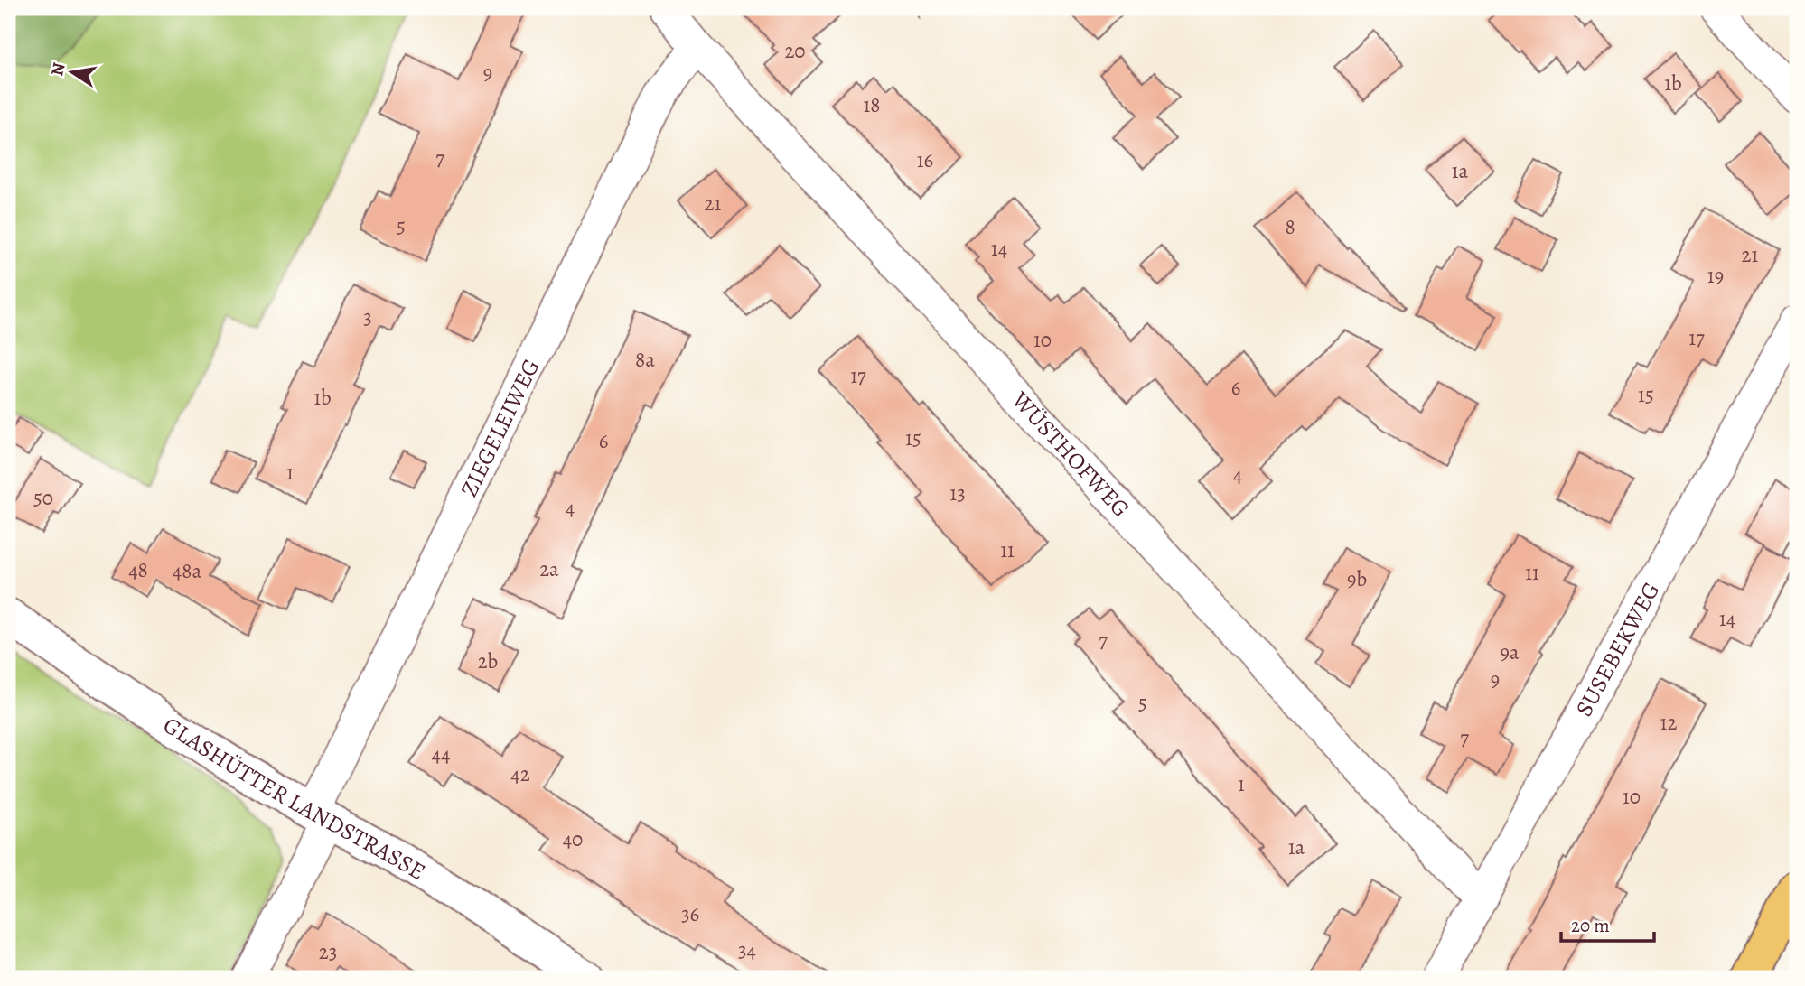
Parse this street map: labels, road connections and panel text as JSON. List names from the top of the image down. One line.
{"streets":{"street":["ZIEGELEIWEG","WÜSTHOFWEG","SUSEBEKWEG","GLASHÜTTER LANDSTRASSE"]},"crossings":[["ZIEGELEIWEG","WÜSTHOFWEG"],["ZIEGELEIWEG","GLASHÜTTER LANDSTRASSE"],["WÜSTHOFWEG","SUSEBEKWEG"]],"house_numbers":["20","9","1b","18","7","16","1a","21","5","8","14","21","19","3","17","10","8a","17","6","15","1b","15","6","1","4","13","50","4","11","2a","48","48a","11","9b","14","7","9a","2b","9","5","12","7","44","42","1","10","40","1a","36","34","23"],"scale_bar":"20 m","north":"left"}
